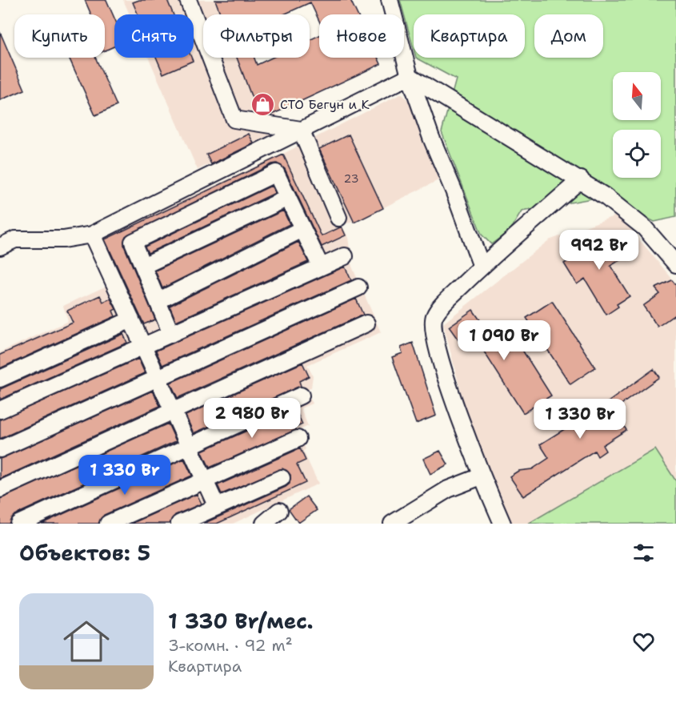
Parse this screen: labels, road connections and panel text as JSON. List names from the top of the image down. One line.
{"places":{"shop":["СТО Бегун и К"]},"house_numbers":["23"],"north":"top","page":{"chip":["Купить","Снять","Фильтры","Новое","Квартира","Дом"],"price":["992 Br","1 090 Br","2 980 Br","1 330 Br","1 330 Br"],"heading":"Объектов: 5","list":[{"name":"1 330 Br/мес.","note":"3-комн. · 92 m² · Квартира"}]}}
